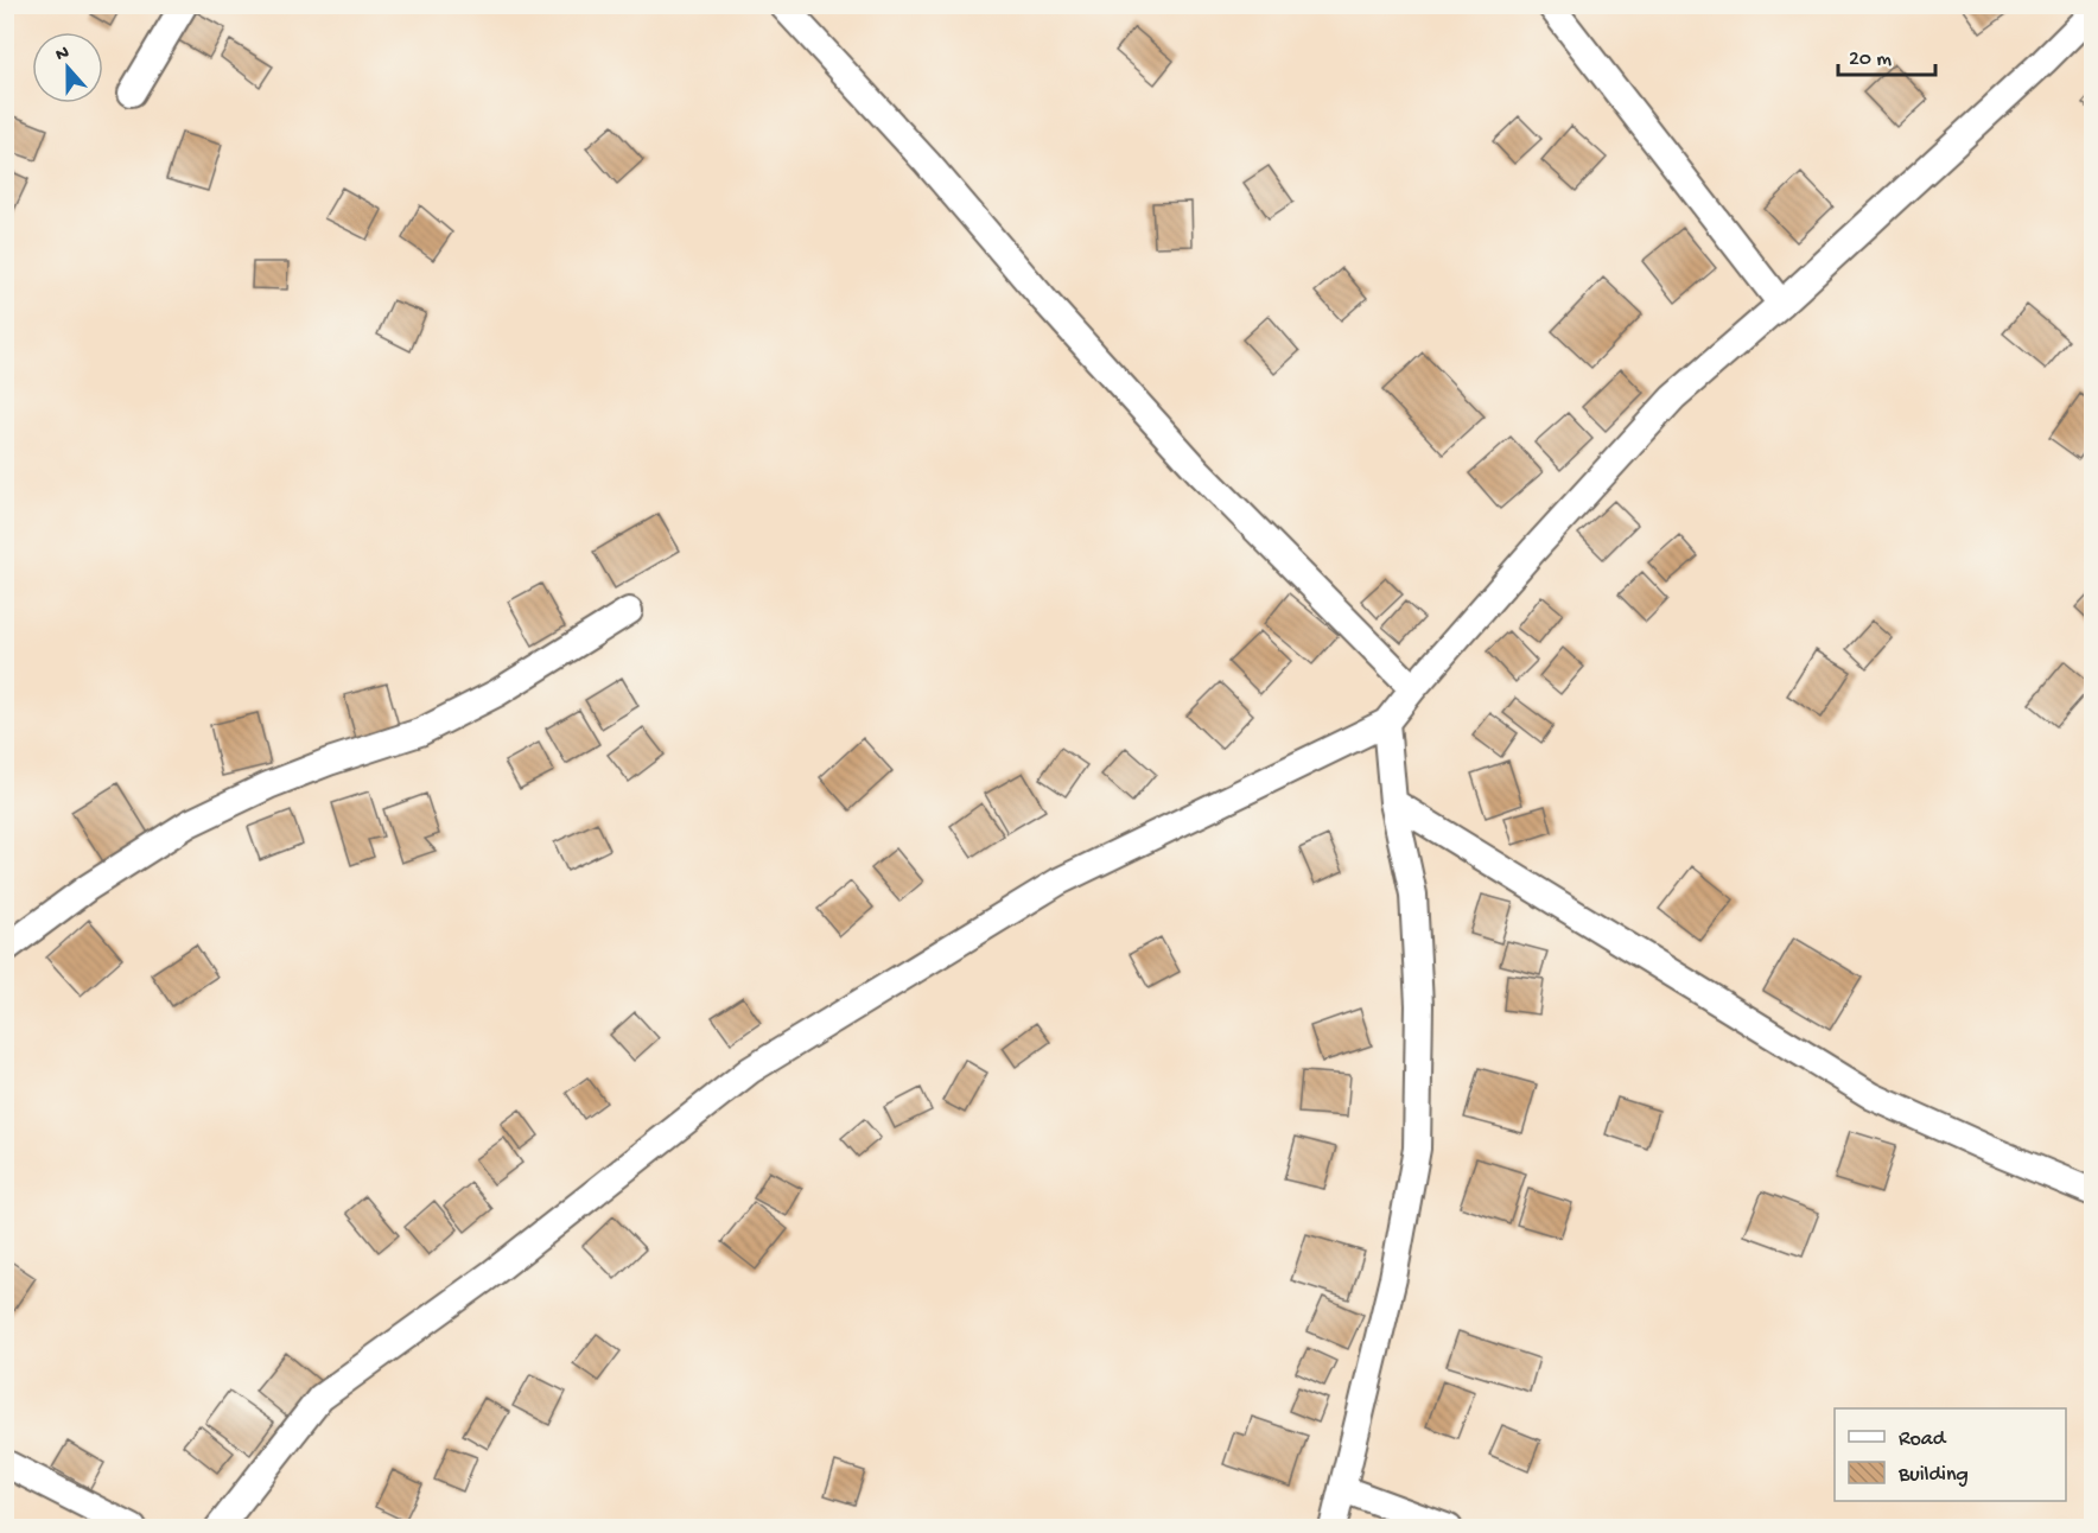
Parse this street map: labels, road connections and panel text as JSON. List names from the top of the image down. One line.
{"legend":["Road","Building"],"scale_bar":"20 m","north":"top"}
